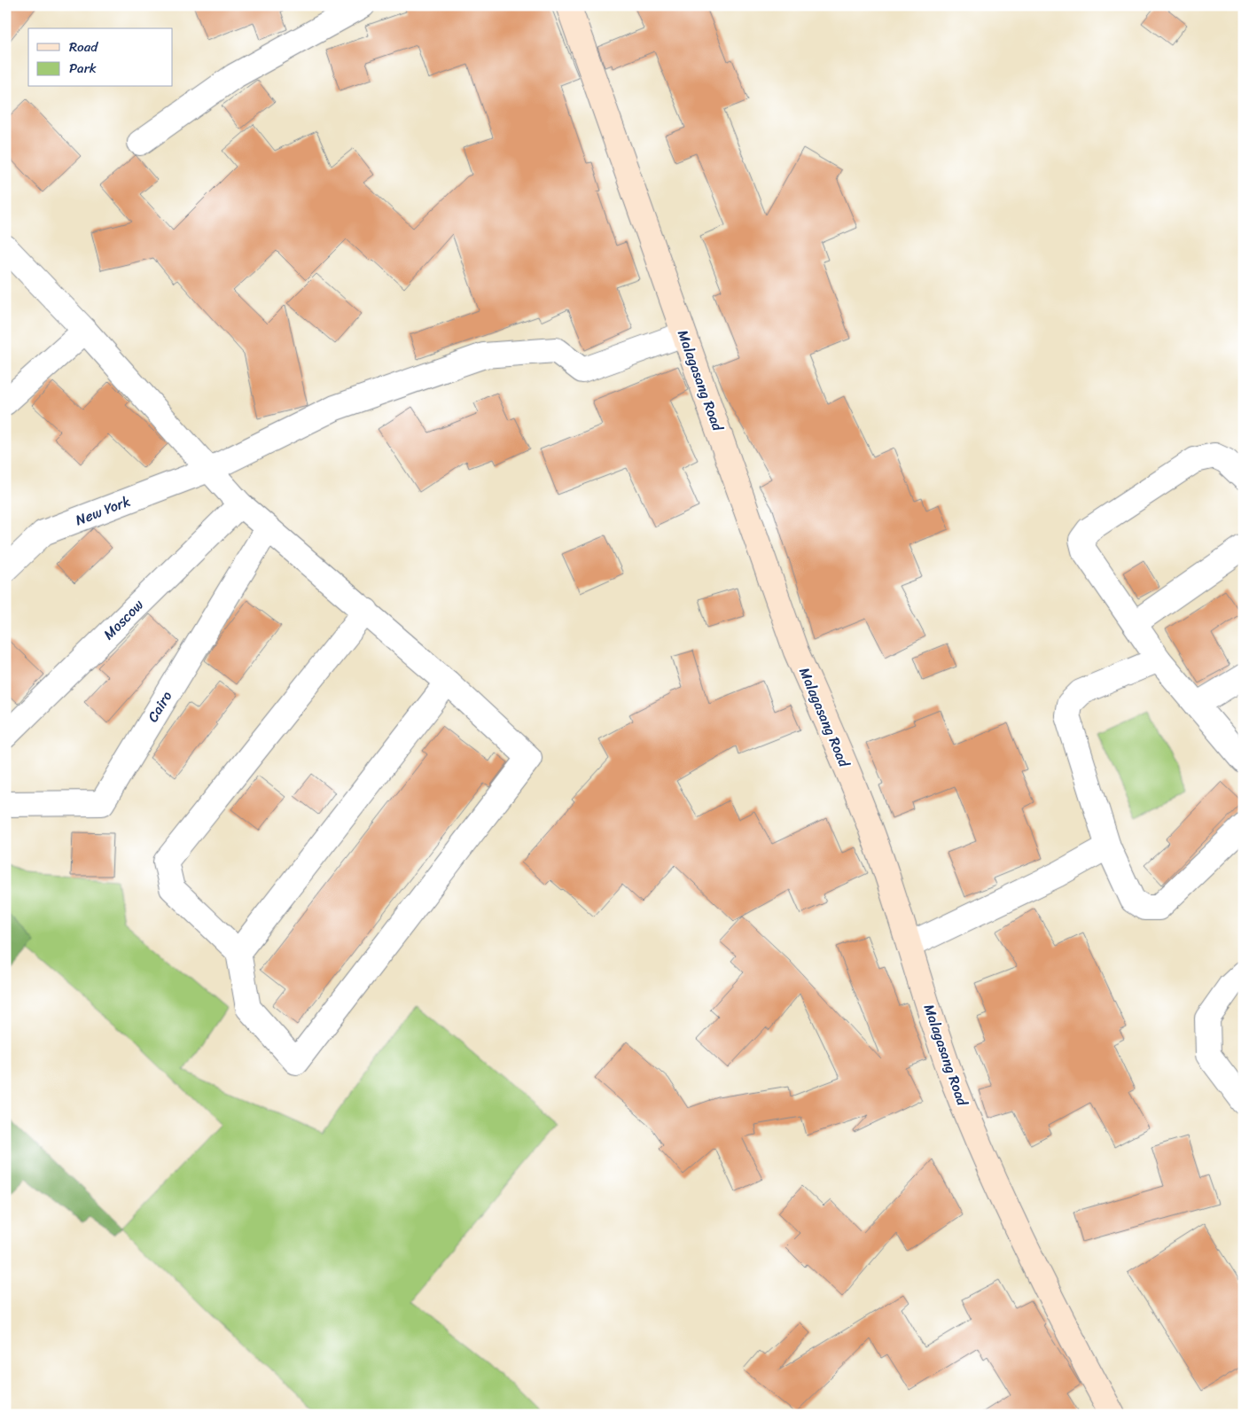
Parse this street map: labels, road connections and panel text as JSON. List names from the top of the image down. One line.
{"streets":{"main road":["Malagasang Road"],"street":["New York","Moscow","Cairo"]},"crossings":[["Malagasang Road","New York"]],"legend":["Road","Park"]}
